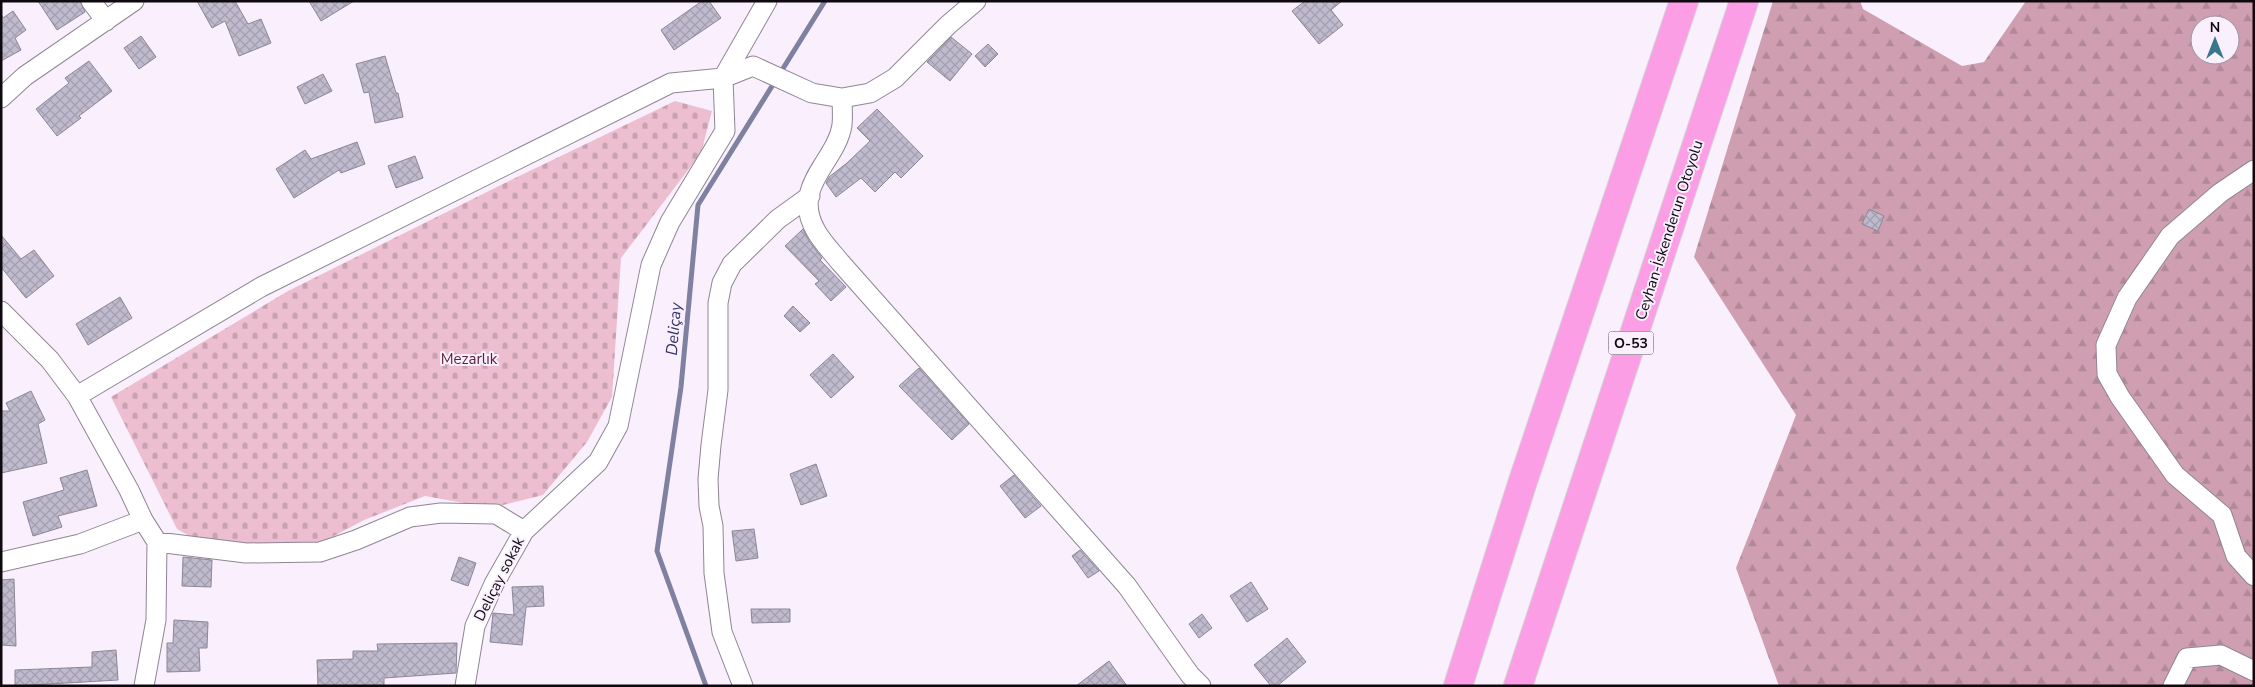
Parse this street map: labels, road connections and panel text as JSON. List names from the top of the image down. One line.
{"streets":{"highway":["Ceyhan-İskenderun Otoyolu","O-53"],"street":["Deliçay sokak"]},"water":["Deliçay"],"parks":["Mezarlık"],"north":"top"}
